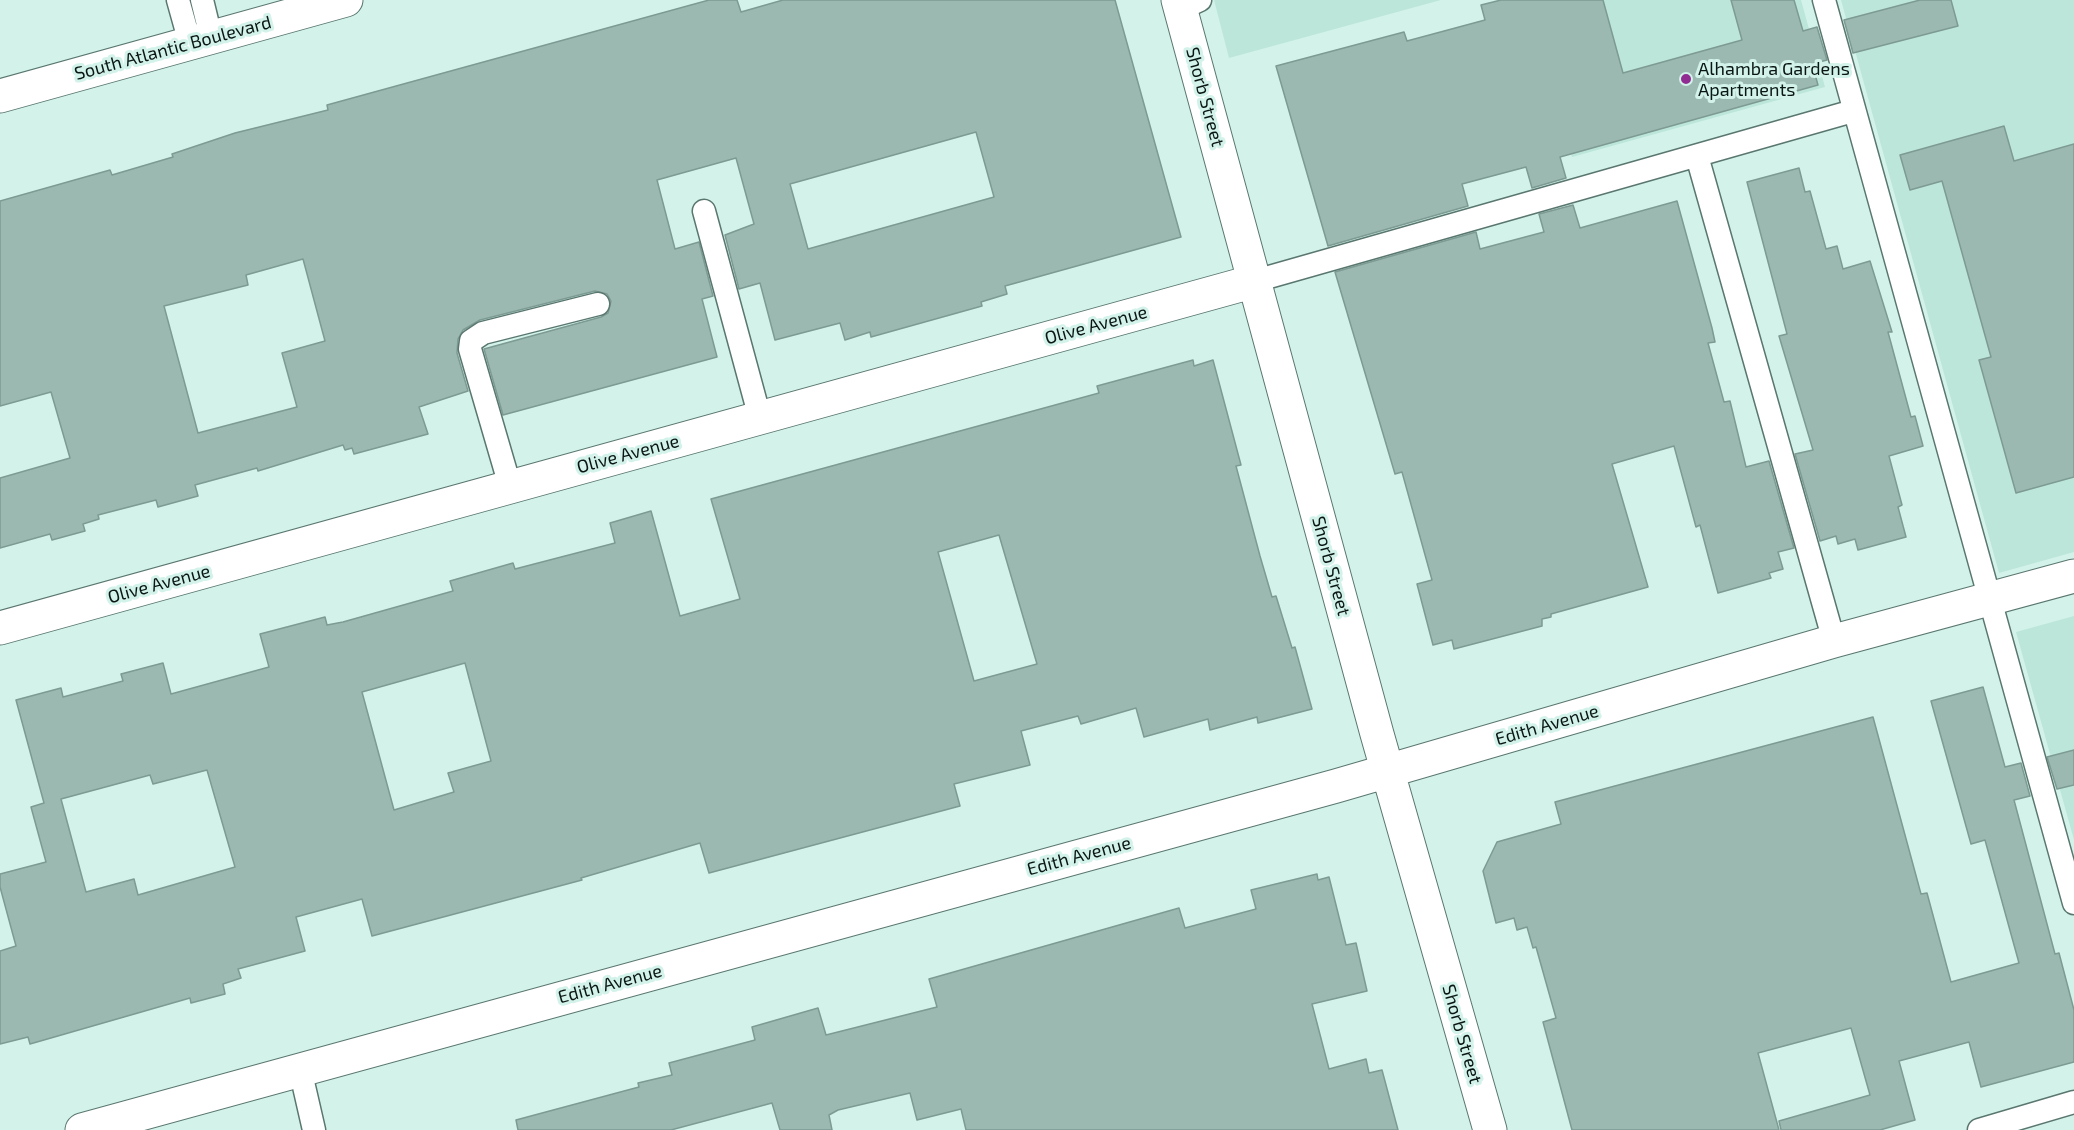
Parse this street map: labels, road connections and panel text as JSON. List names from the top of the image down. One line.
{"streets":{"street":["South Atlantic Boulevard","Shorb Street","Olive Avenue","Edith Avenue"]},"crossings":[["Shorb Street","Olive Avenue"],["Shorb Street","Edith Avenue"]],"places":["Alhambra Gardens Apartments"]}
